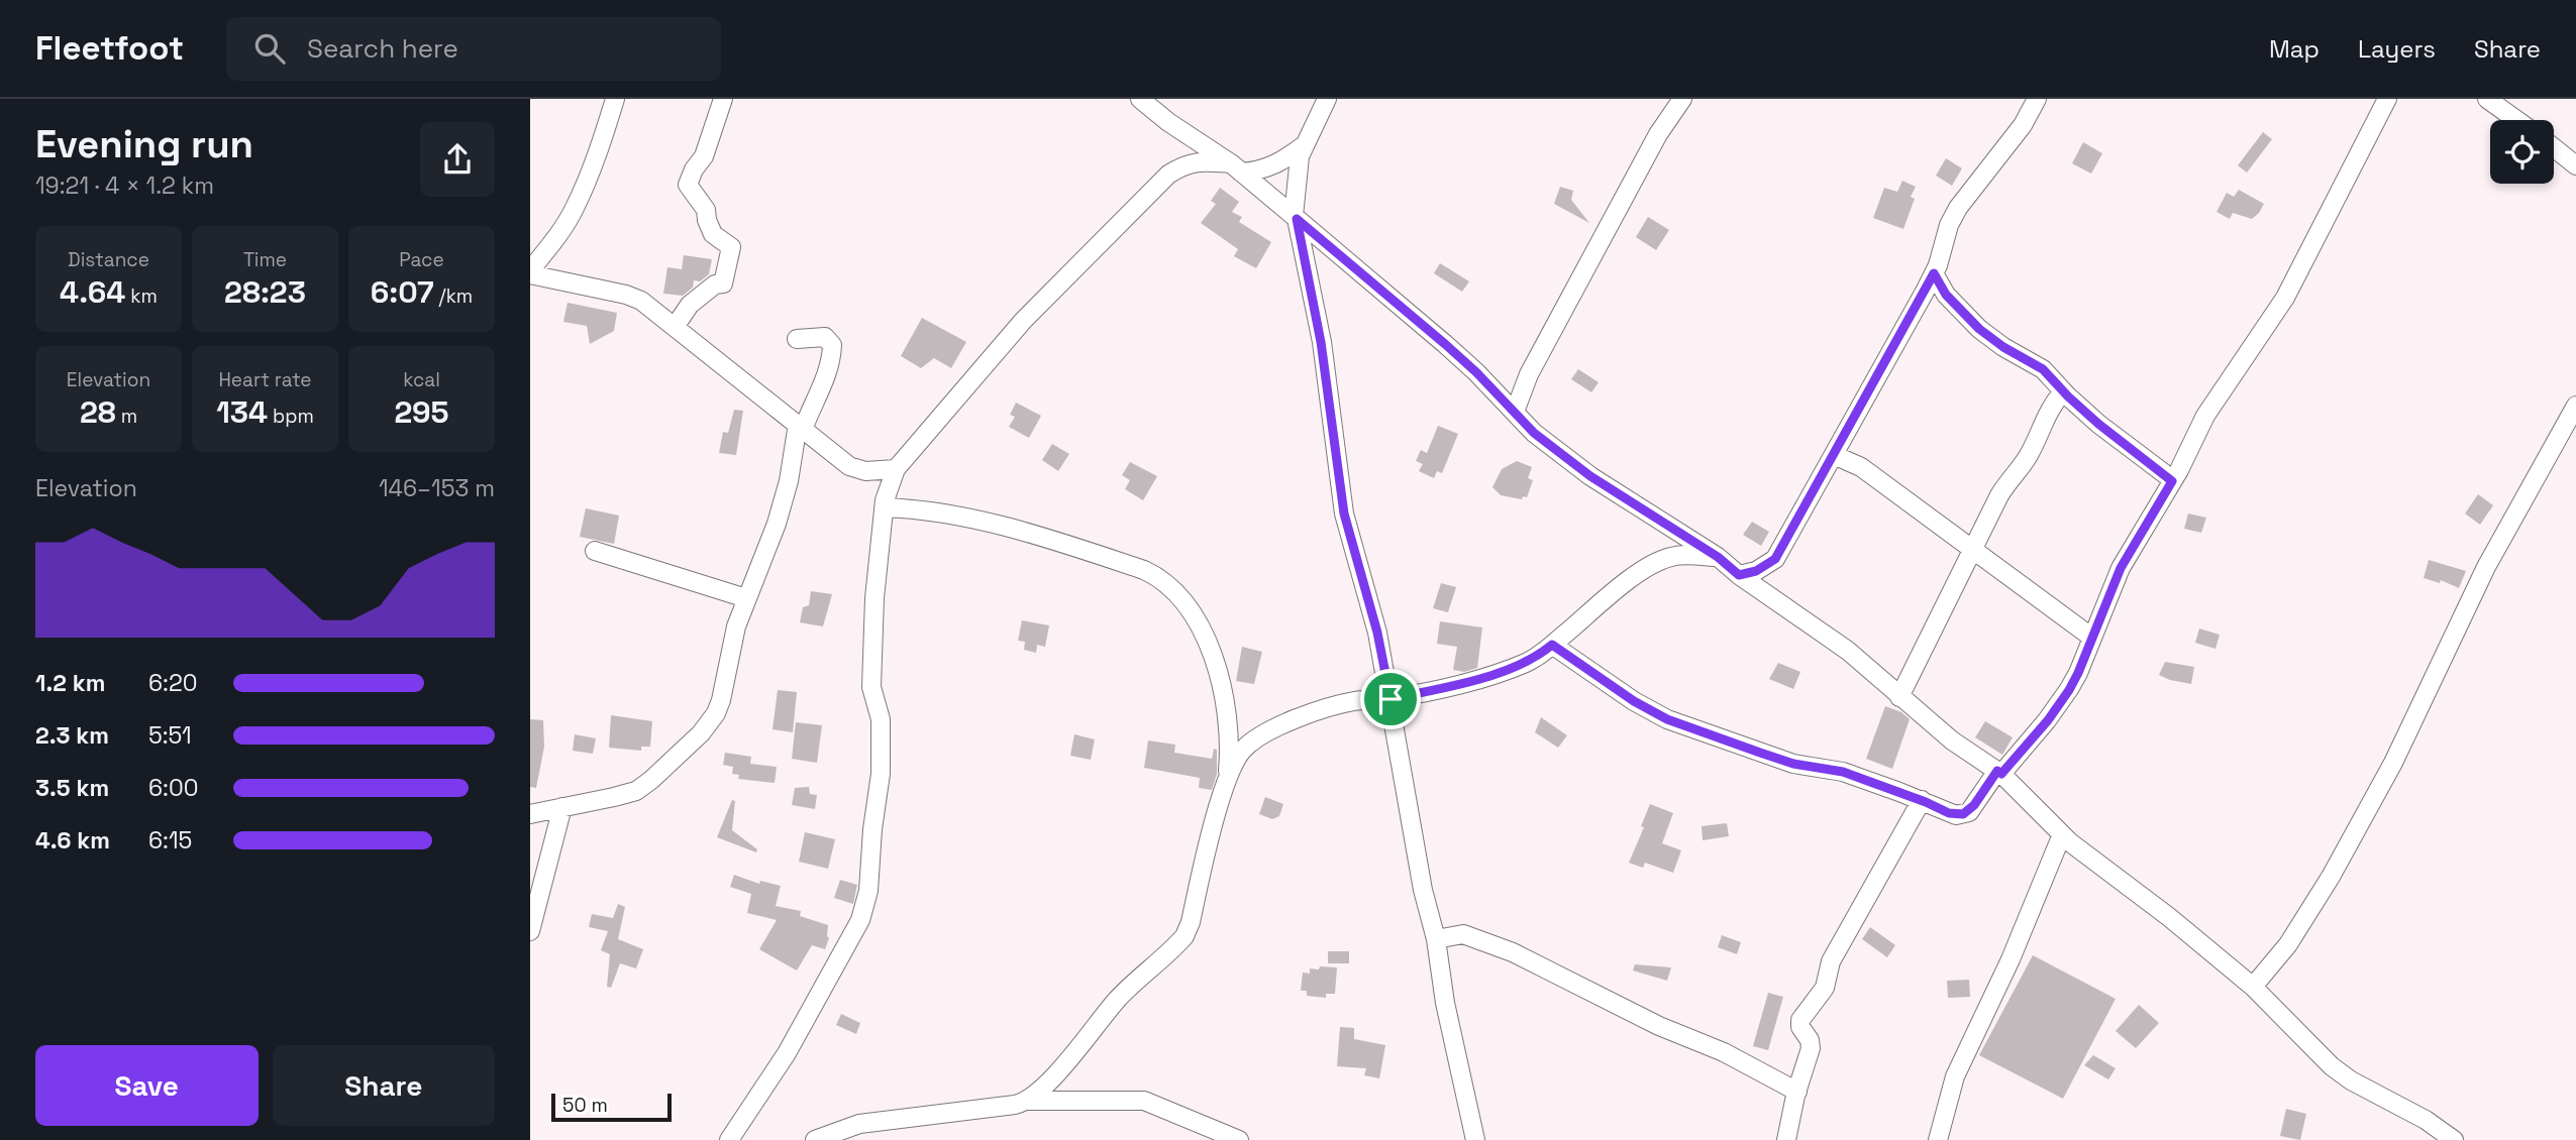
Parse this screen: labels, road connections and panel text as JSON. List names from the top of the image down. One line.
{"scale_bar":"50 m","page":{"header":"Fleetfoot","search":"Search here","nav":["Map","Layers","Share"],"heading":["Evening run","19:21 · 4 × 1.2 km"],"stats":[["Distance","4.64 km"],["Time","28:23"],["Pace","6:07 /km"],["Elevation","28 m"],["Heart rate","134 bpm"],["kcal","295"]],"chart":["Elevation","146–153 m"],"list":[{"name":"1.2 km","note":"6:20"},{"name":"2.3 km","note":"5:51"},{"name":"3.5 km","note":"6:00"},{"name":"4.6 km","note":"6:15"}],"buttons":["Save","Share"],"scale":"50 m"}}
